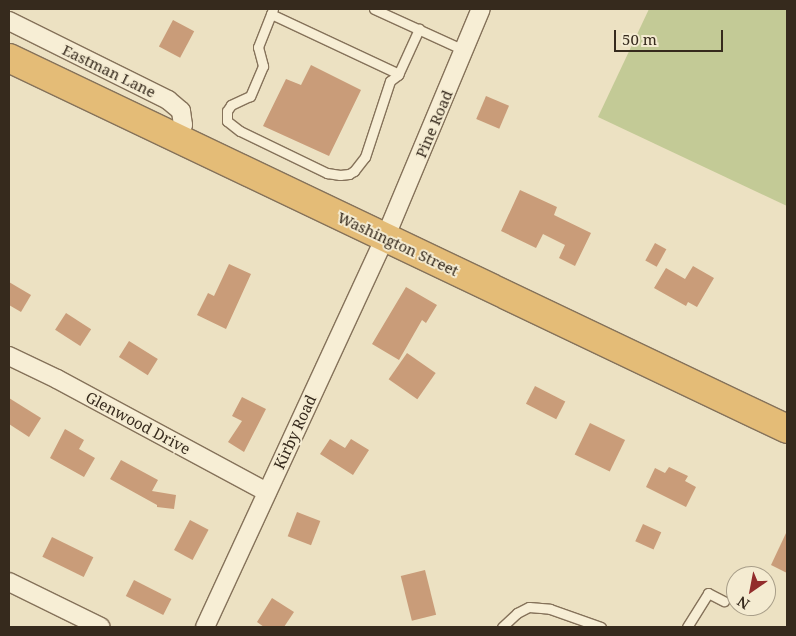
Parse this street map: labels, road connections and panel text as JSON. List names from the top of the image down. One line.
{"streets":{"highway":["Washington Street"],"street":["Eastman Lane","Pine Road","Glenwood Drive","Kirby Road"]},"crossings":[["Eastman Lane","Washington Street"],["Pine Road","Washington Street"],["Pine Road","Kirby Road"],["Washington Street","Kirby Road"],["Glenwood Drive","Kirby Road"]],"scale_bar":"50 m","north":"bottom left"}
